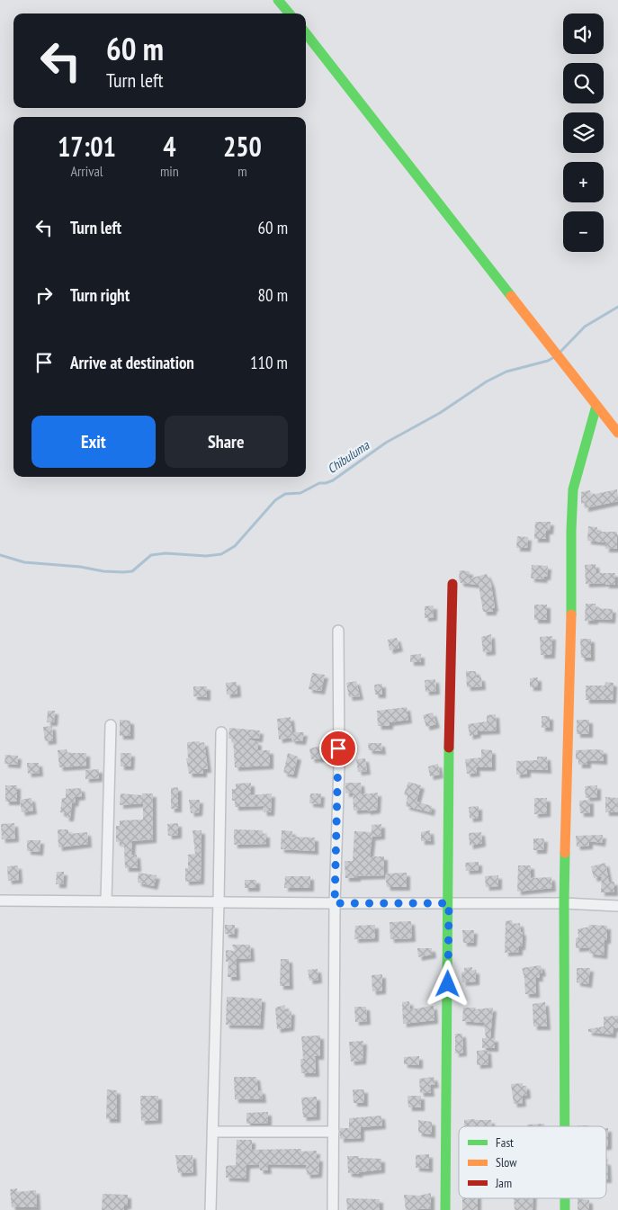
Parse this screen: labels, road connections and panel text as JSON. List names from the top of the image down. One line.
{"water":["Chibuluma"],"legend":["Fast","Slow","Jam"],"page":{"map_buttons":["+","−"],"turn":["60 m","Turn left"],"eta":["17:01","Arrival","4","min","250","m"],"list":[{"name":"Turn left","value":"60 m"},{"name":"Turn right","value":"80 m"},{"name":"Arrive at destination","value":"110 m"}],"buttons":["Exit","Share"]}}
